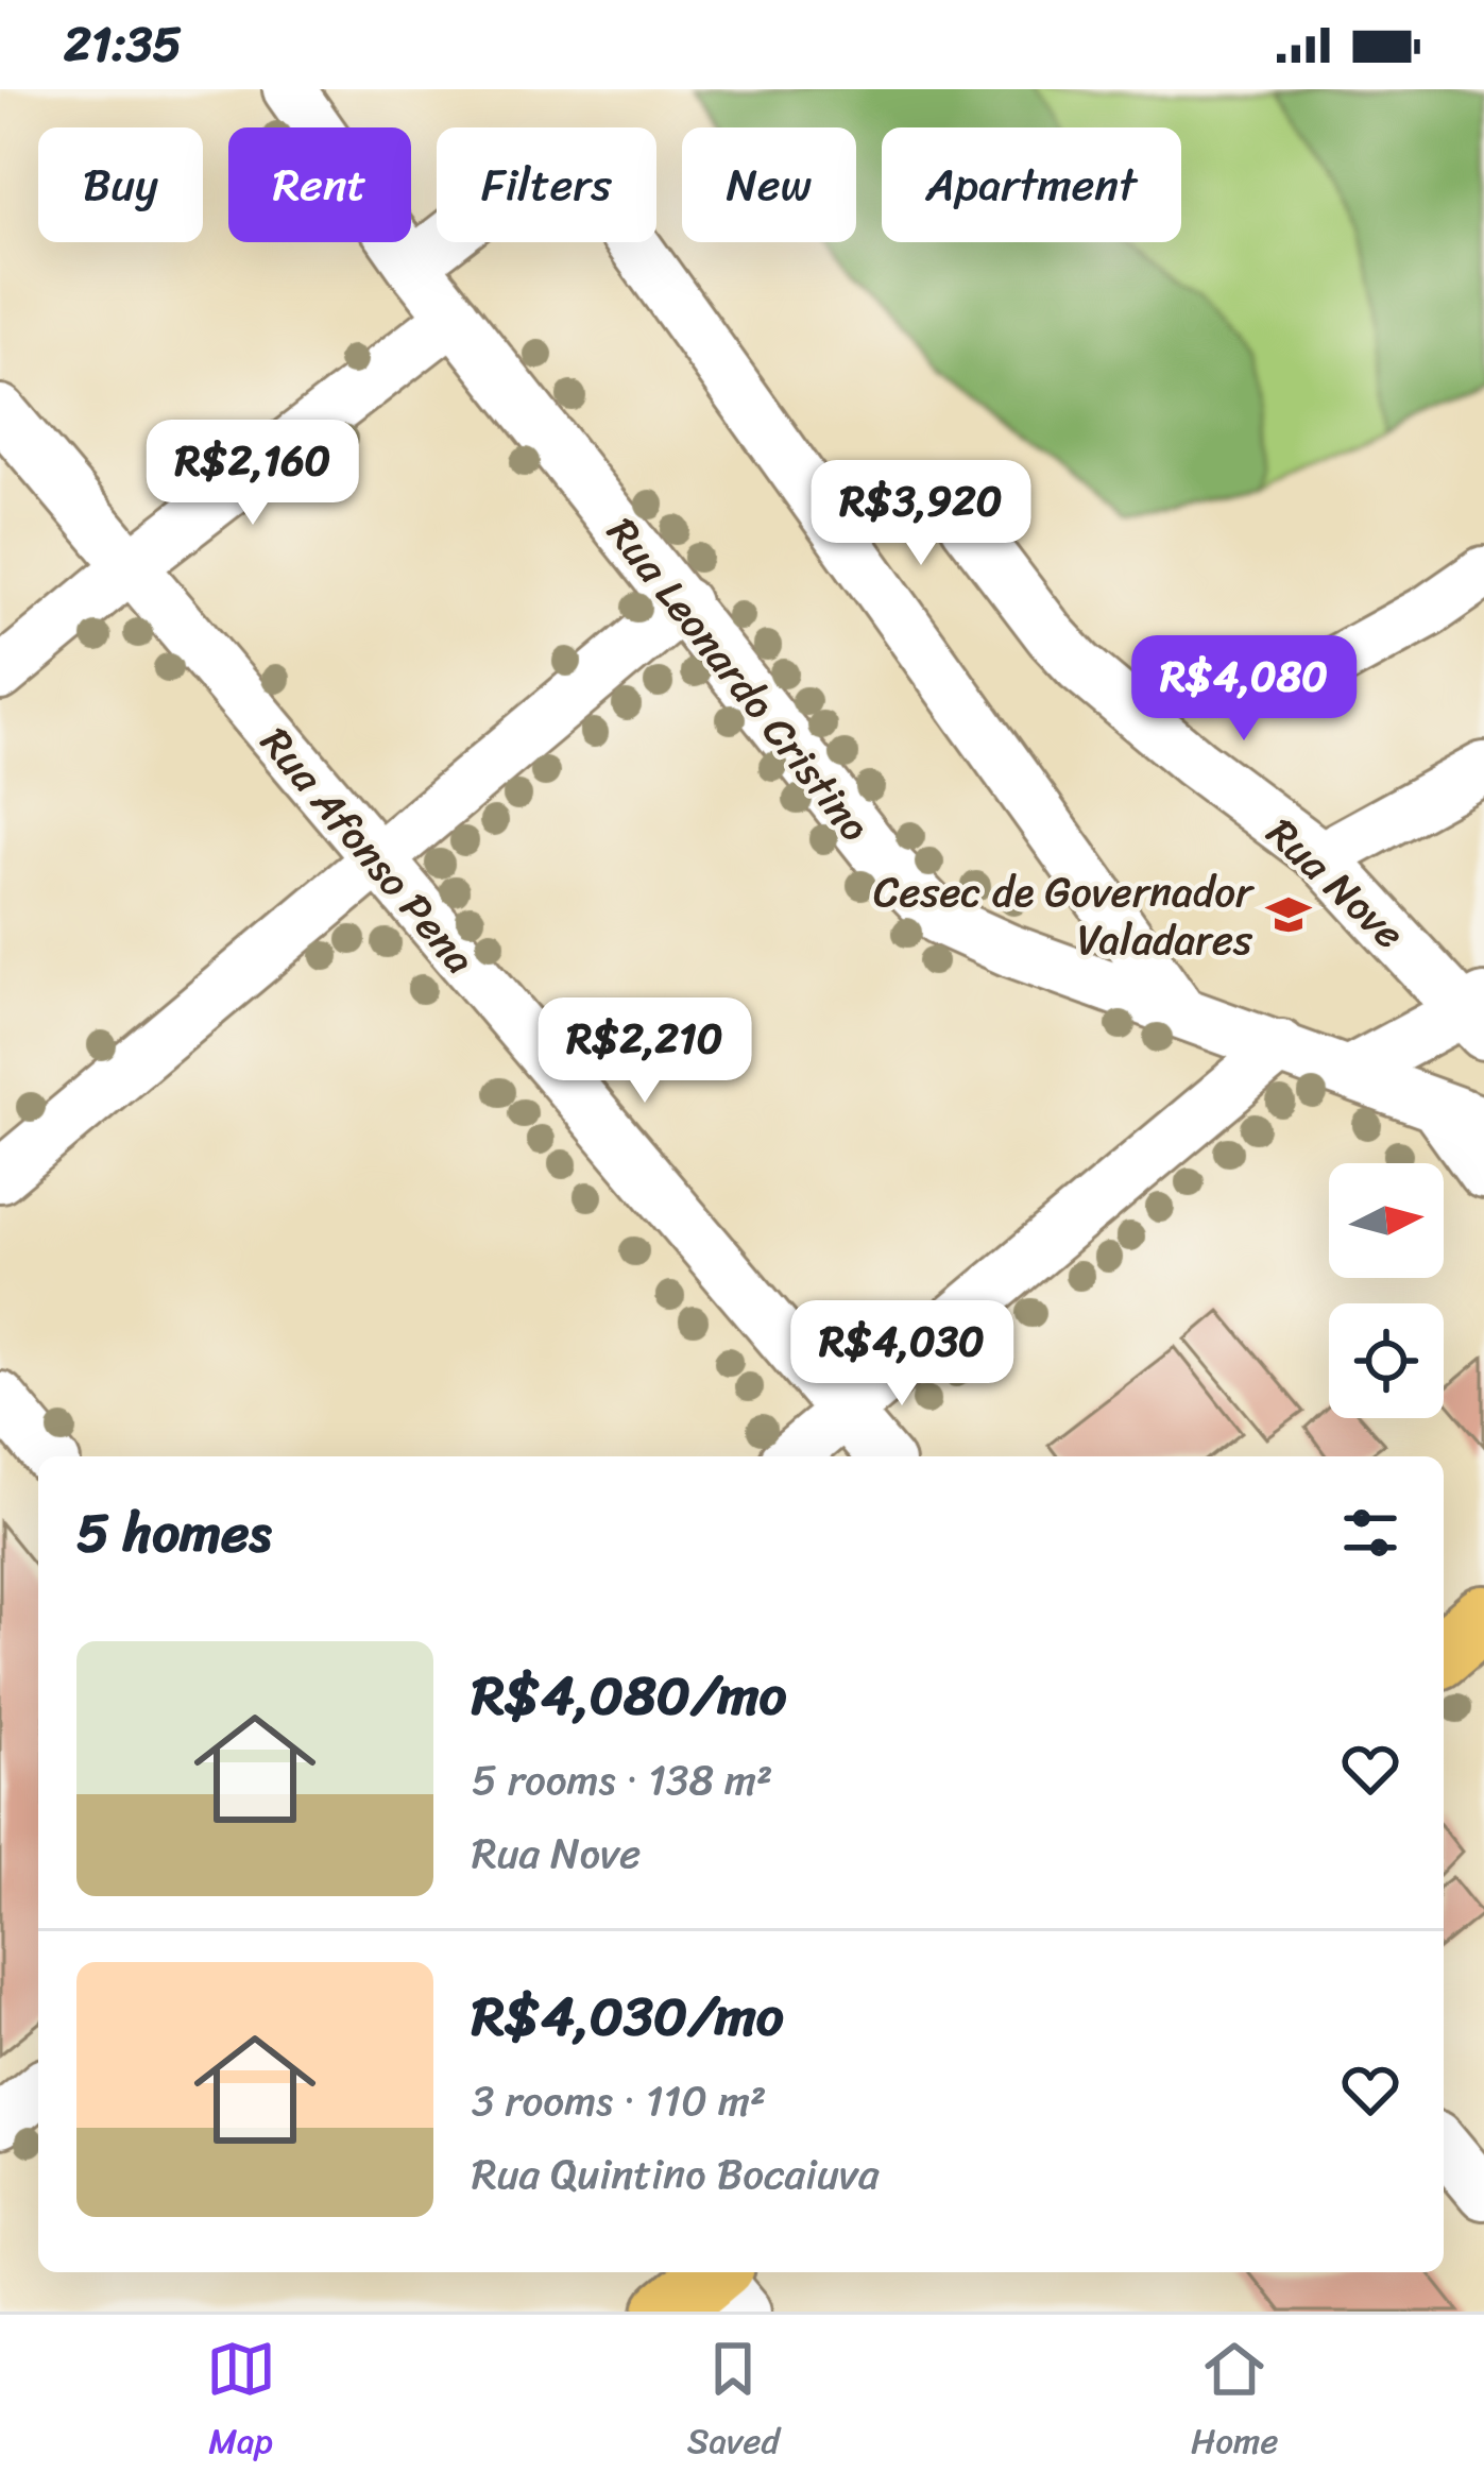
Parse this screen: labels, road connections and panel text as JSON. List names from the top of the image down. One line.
{"streets":{"street":["Rua Leonardo Cristino","Rua Afonso Pena","Rua Nove"]},"places":{"school or university":["Cesec de Governador Valadares"]},"north":"right","page":{"status":"21:35","chip":["Buy","Rent","Filters","New","Apartment"],"price":["R$2,160","R$3,920","R$4,080","R$2,210","R$4,030"],"heading":"5 homes","list":[{"name":"R$4,080/mo","note":"5 rooms · 138 m² · Rua Nove"},{"name":"R$4,030/mo","note":"3 rooms · 110 m² · Rua Quintino Bocaiuva"}],"tabs":["Map","Saved","Home"]}}
